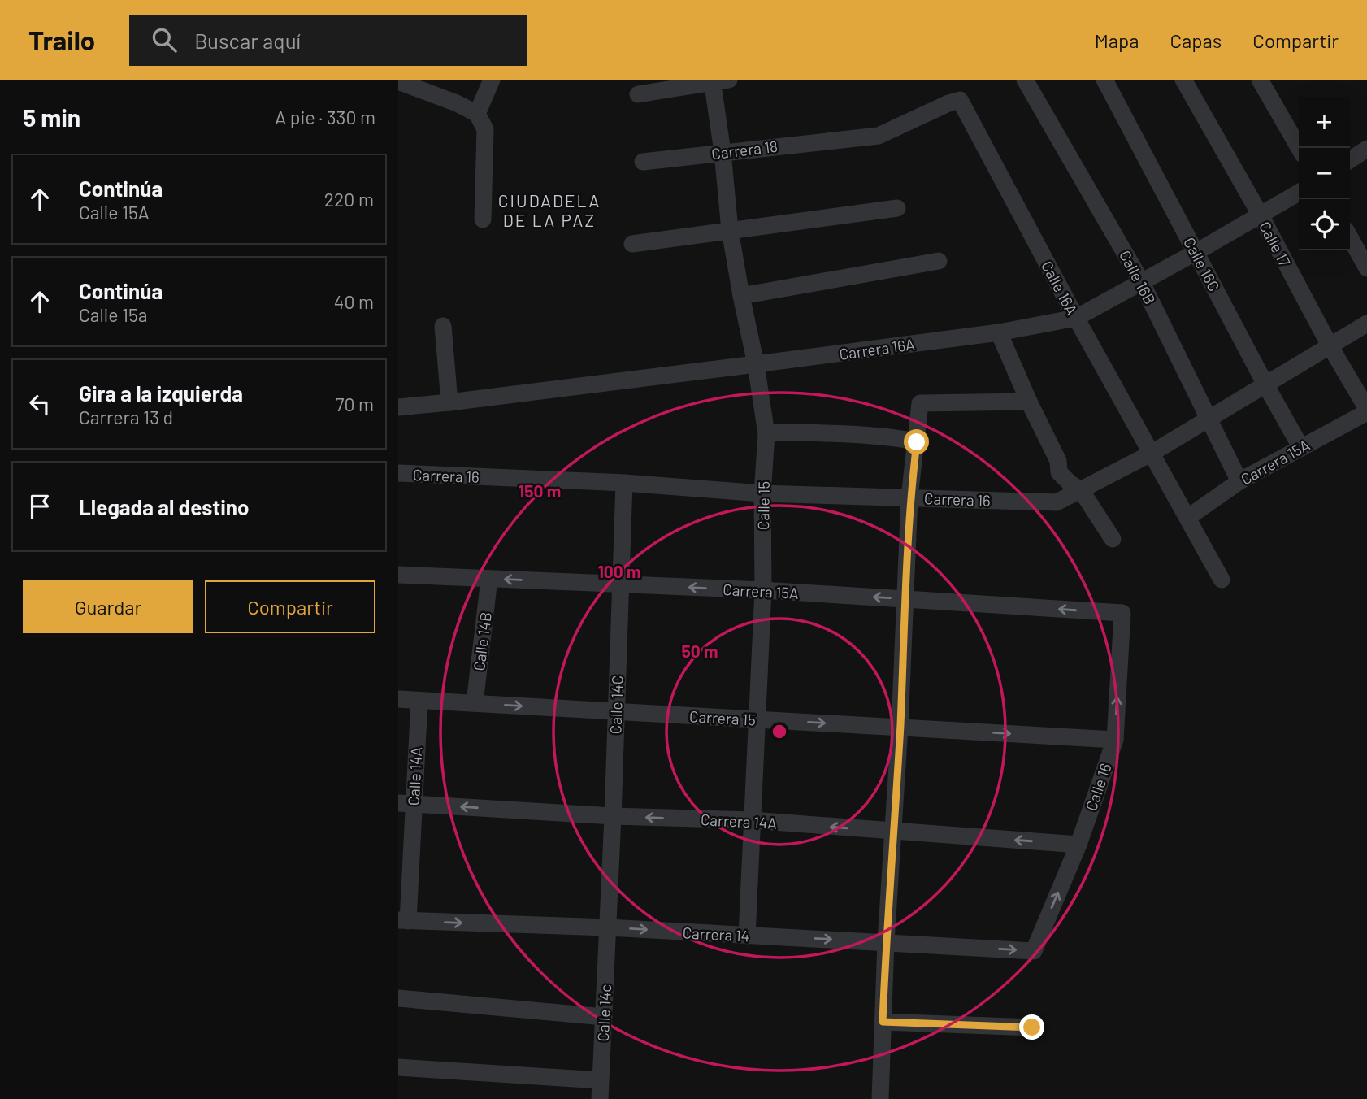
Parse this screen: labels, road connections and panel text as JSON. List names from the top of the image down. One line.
{"streets":{"street":["Carrera 18","Calle 17","Calle 16C","Calle 16B","Calle 16A","Carrera 16A","Carrera 15A","Carrera 16","Calle 15","Calle 14B","Calle 14C","Carrera 15","Calle 14A","Calle 16","Carrera 14A","Carrera 14","Calle 14c"]},"crossings":[["Carrera 18","Calle 16A"],["Carrera 18","Calle 15"],["Calle 17","Carrera 16A"],["Calle 17","Carrera 15A"],["Calle 17","Carrera 16"],["Calle 16C","Carrera 16A"],["Calle 16C","Carrera 15A"],["Calle 16C","Carrera 16"],["Calle 16B","Carrera 16A"],["Calle 16B","Carrera 15A"],["Calle 16B","Carrera 16"],["Calle 16A","Carrera 16A"],["Calle 16A","Carrera 15A"],["Calle 16A","Carrera 16"],["Carrera 16A","Calle 15"],["Carrera 15A","Calle 15"],["Carrera 15A","Calle 14B"],["Carrera 15A","Calle 14C"],["Carrera 15A","Calle 16"],["Carrera 16","Calle 15"],["Carrera 16","Calle 14C"],["Calle 15","Carrera 15"],["Calle 15","Carrera 14A"],["Calle 15","Carrera 14"],["Calle 14B","Carrera 15"],["Calle 14C","Carrera 15"],["Calle 14C","Carrera 14A"],["Calle 14C","Carrera 14"],["Calle 14C","Calle 14c"],["Carrera 15","Calle 14A"],["Carrera 15","Calle 16"],["Calle 14A","Carrera 14A"],["Calle 14A","Carrera 14"],["Calle 16","Carrera 14A"],["Calle 16","Carrera 14"],["Carrera 14","Calle 14c"]],"one_way":["Carrera 15A","Carrera 15","Calle 16","Carrera 14A"],"districts":["CIUDADELA DE LA PAZ"],"page":{"header":"Trailo","search":"Buscar aquí","nav":["Mapa","Capas","Compartir"],"heading":["5 min","A pie · 330 m"],"map_buttons":["+","−"],"list":[["Continúa","Calle 15A","220 m"],["Continúa","Calle 15a","40 m"],["Gira a la izquierda","Carrera 13 d","70 m"],"Llegada al destino"],"buttons":["Guardar","Compartir"]},"rings":["150 m","100 m","50 m"]}
